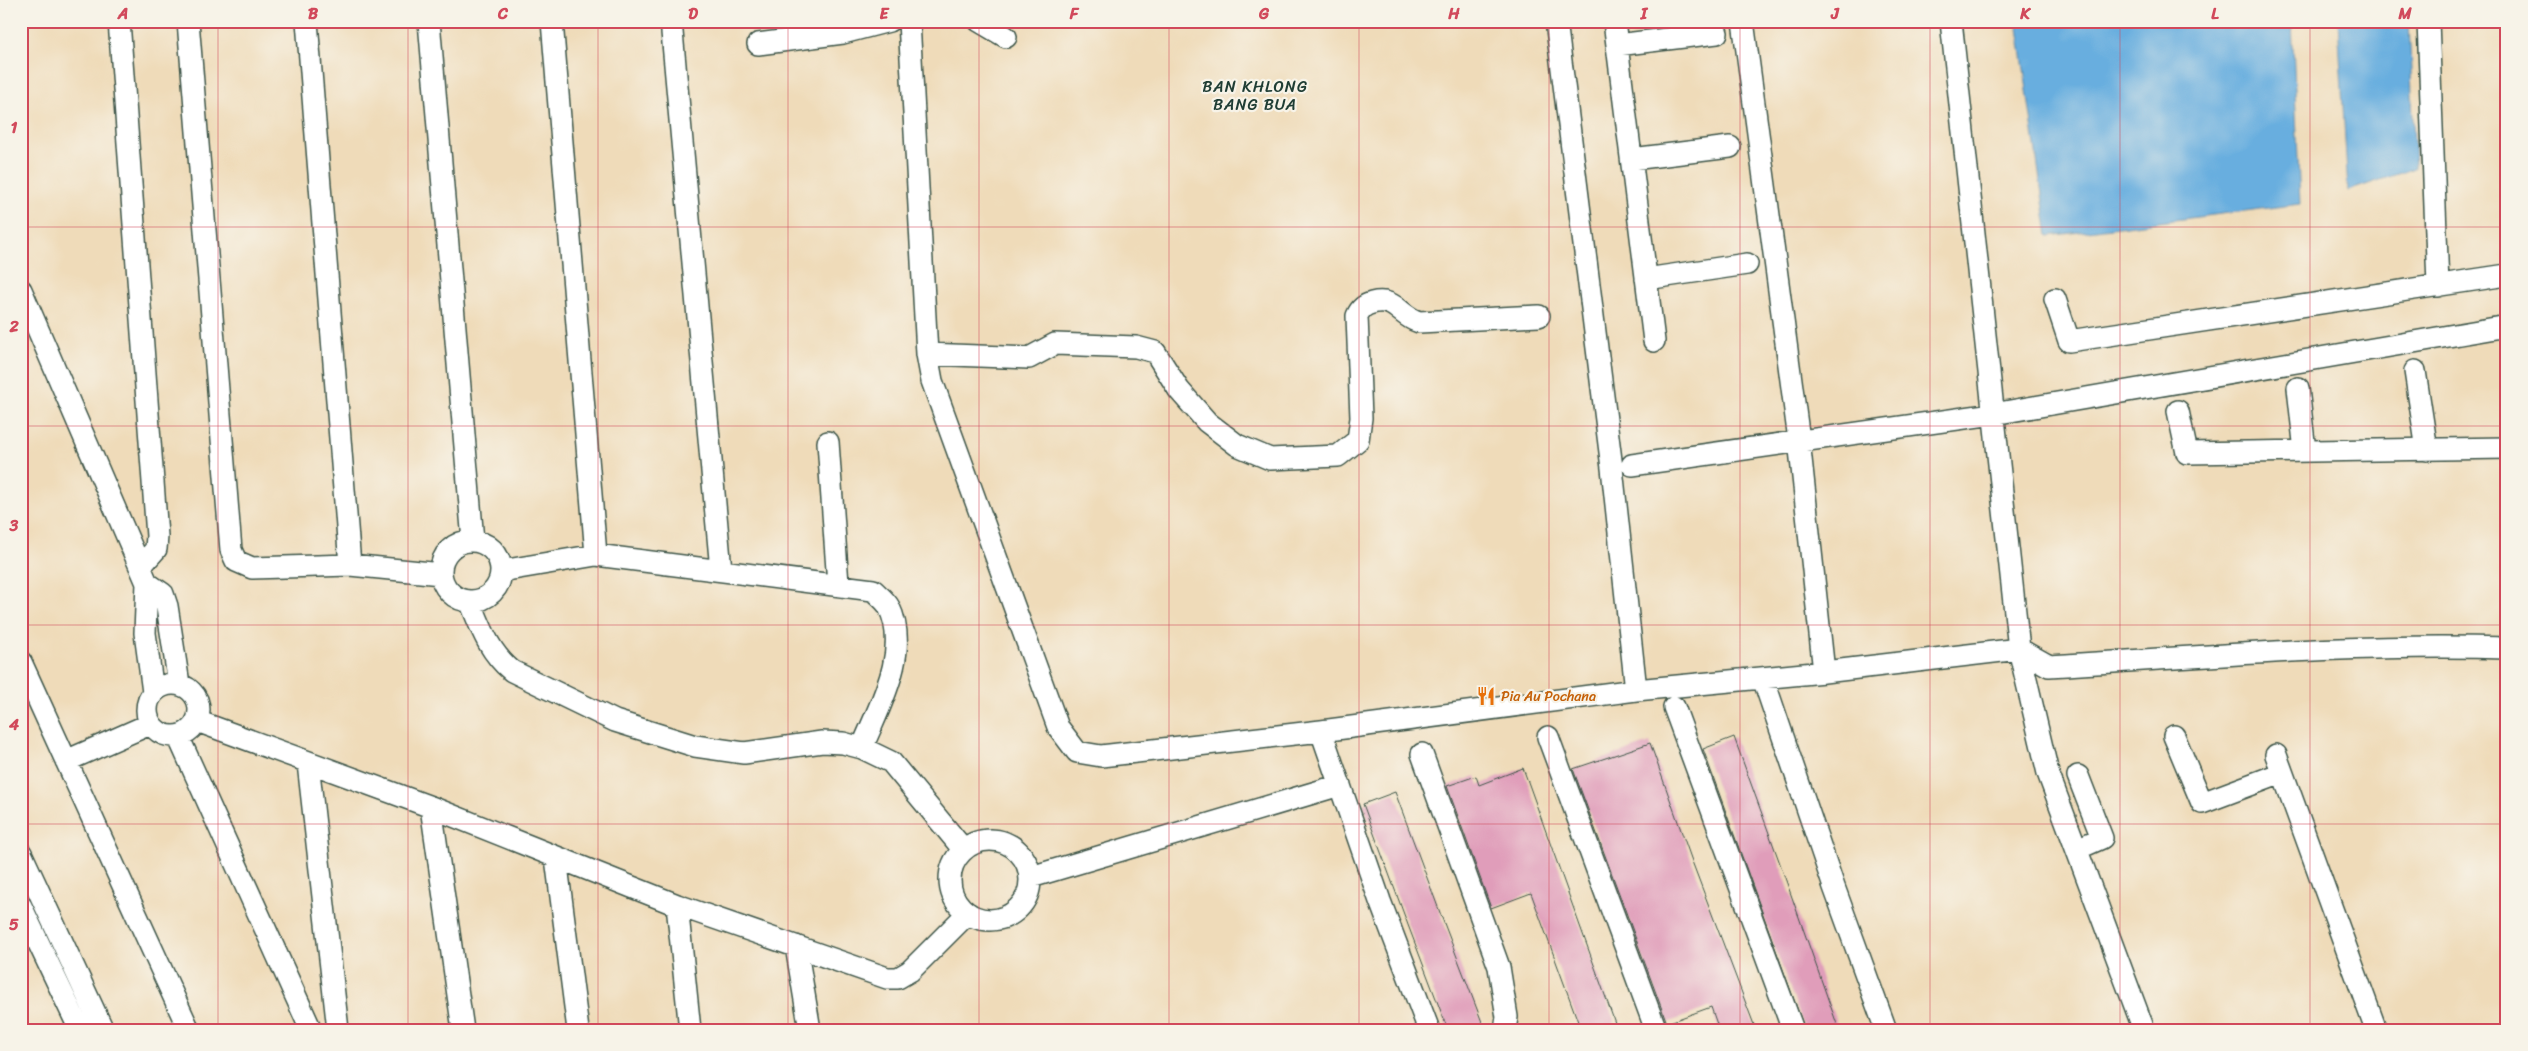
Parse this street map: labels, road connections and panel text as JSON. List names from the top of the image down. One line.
{"districts":["BAN KHLONG BANG BUA"],"places":{"restaurant":["Pia Au Pochana"]},"grid":{"columns":["A","B","C","D","E","F","G","H","I","J","K","L","M"],"rows":["1","2","3","4","5"]}}
